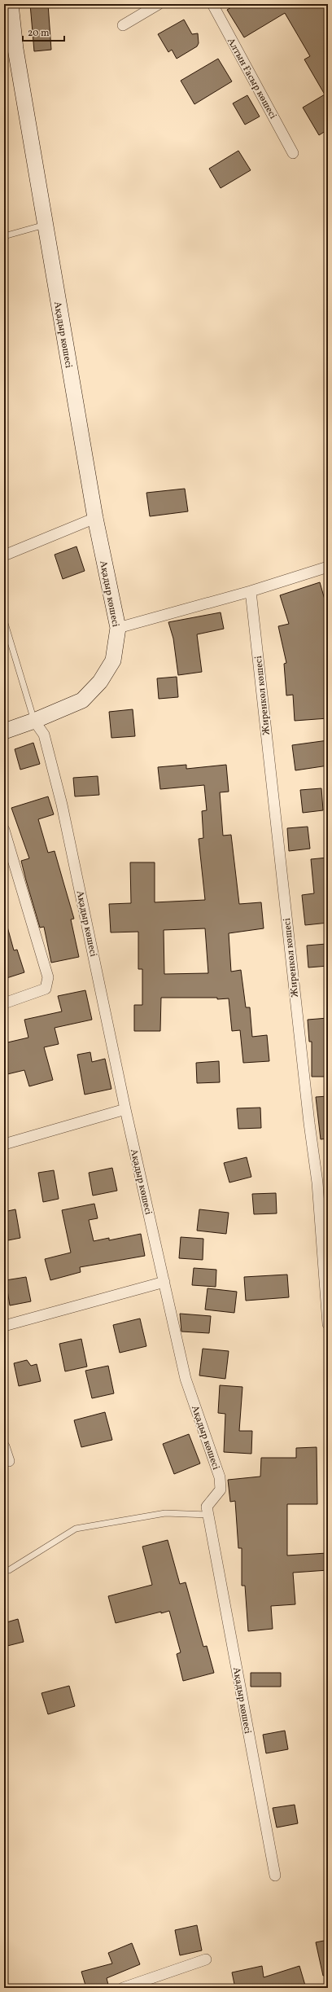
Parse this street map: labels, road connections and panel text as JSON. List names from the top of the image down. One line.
{"streets":{"street":["Алтын Ғасыр көшесі","Ақадыр көшесі","Жиренкөл көшесі"]},"scale_bar":"20 m"}
